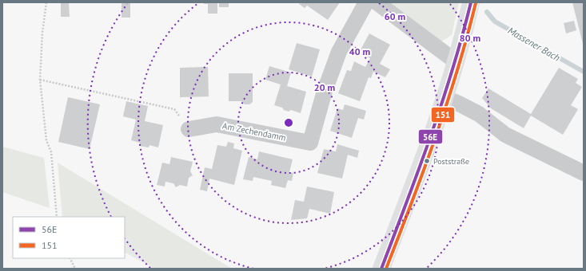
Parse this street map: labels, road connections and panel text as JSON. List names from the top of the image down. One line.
{"streets":{"street":["Am Zechendamm"]},"water":["Massener Bach"],"places":["Poststraße"],"lines":["transit line 56E","transit line 151"],"legend":["56E","151"],"rings":["60 m","80 m","40 m","20 m"]}
